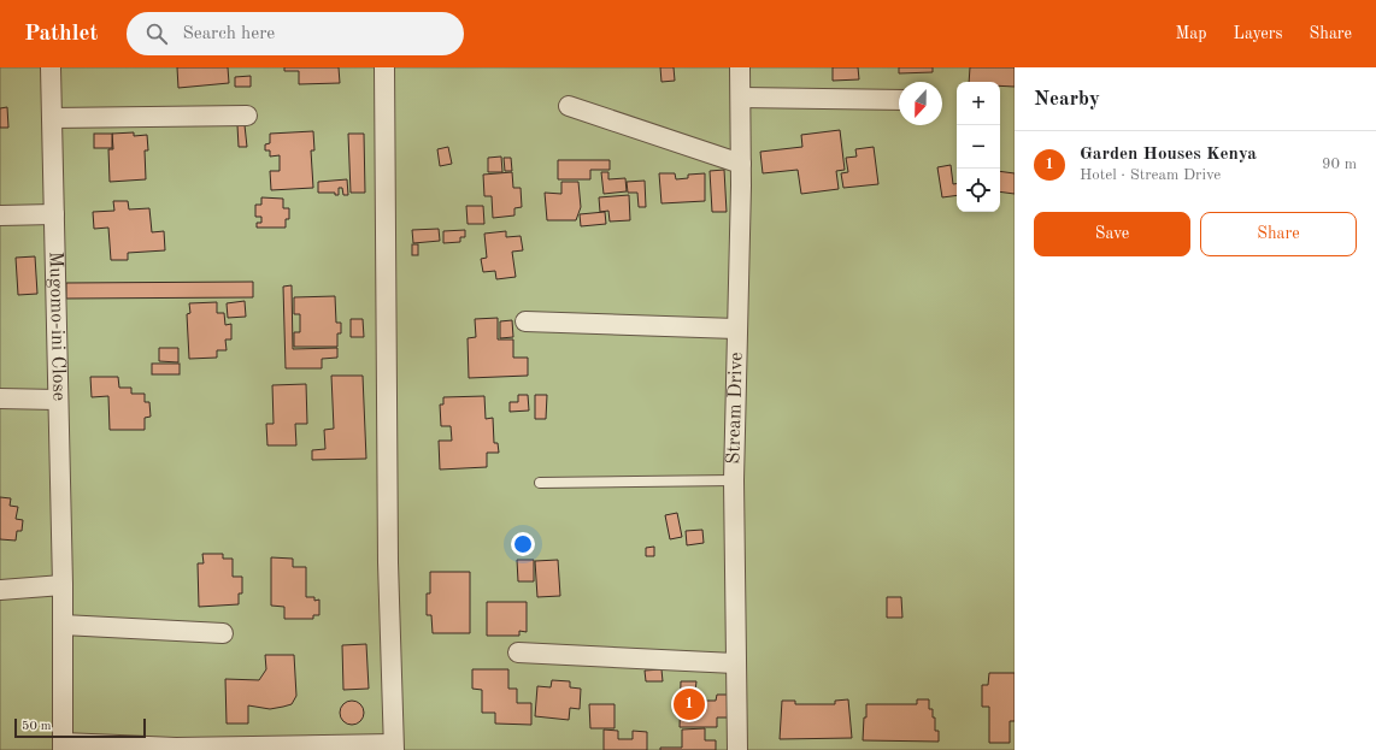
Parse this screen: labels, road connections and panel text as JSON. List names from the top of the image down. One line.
{"streets":{"street":["Mugomo-ini Close","Stream Drive"]},"scale_bar":"50 m","north":"bottom","page":{"header":"Pathlet","search":"Search here","nav":["Map","Layers","Share"],"heading":"Nearby","map_buttons":["+","−"],"list":[{"mark":"1","name":"Garden Houses Kenya","note":"Hotel · Stream Drive","value":"90 m"}],"buttons":["Save","Share"],"pins":"1","scale":"50 m"}}
